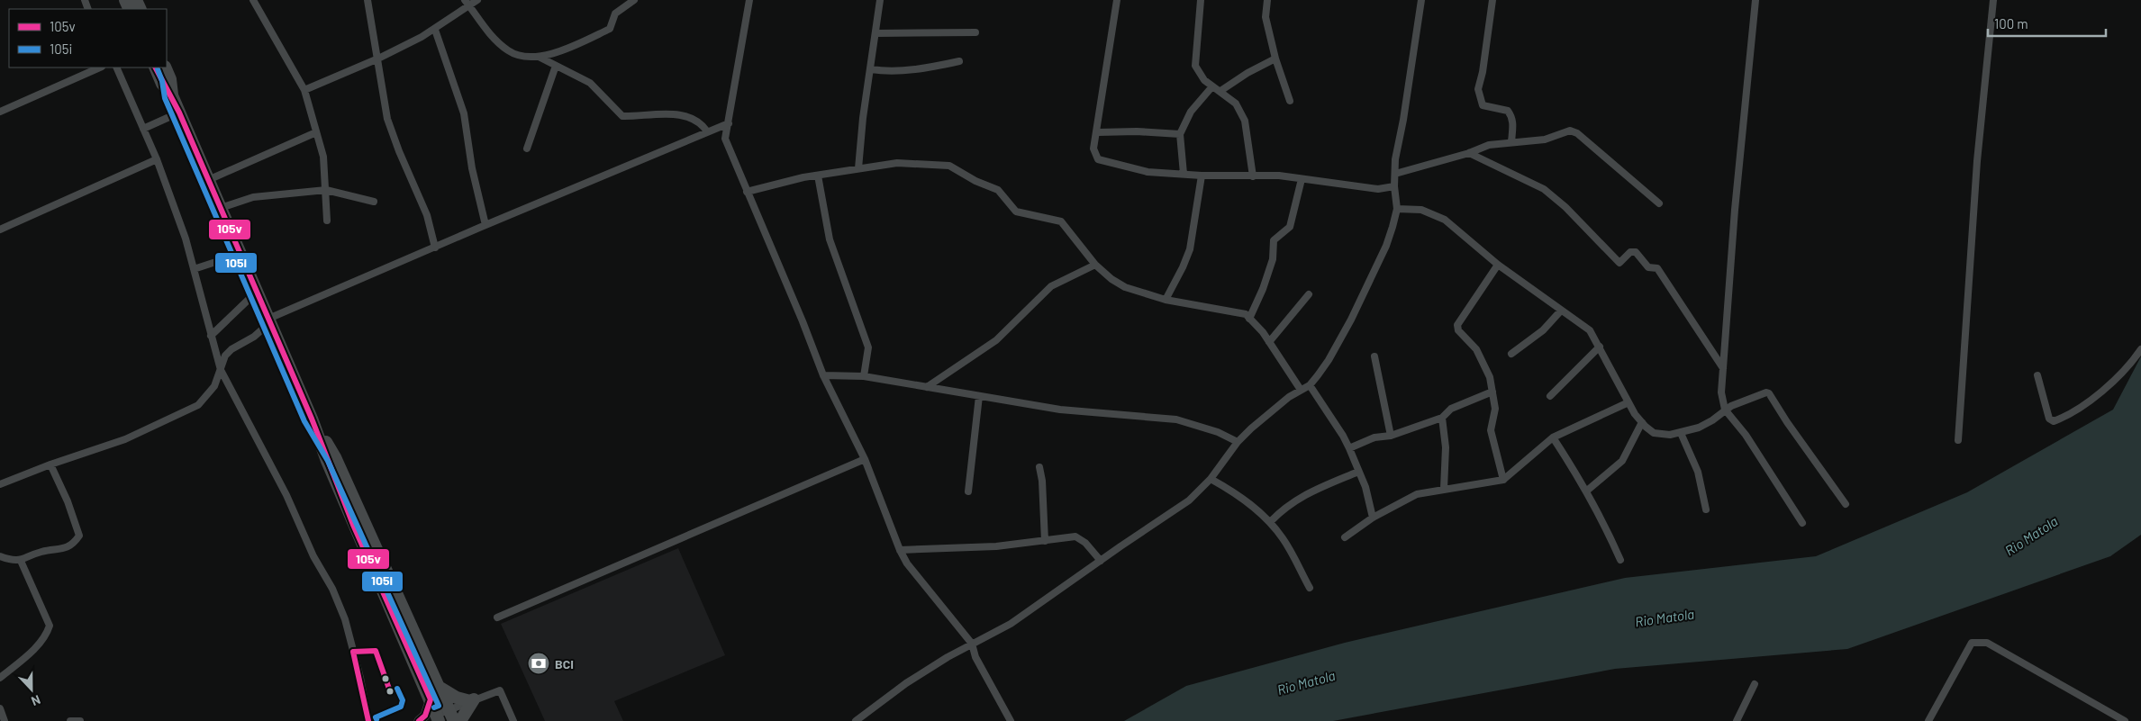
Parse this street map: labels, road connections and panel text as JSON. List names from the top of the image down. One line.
{"water":["Rio Matola"],"places":{"bank":["BCI"]},"lines":["transit line 105v","transit line 105i"],"legend":["105v","105i"],"scale_bar":"100 m","north":"bottom"}
